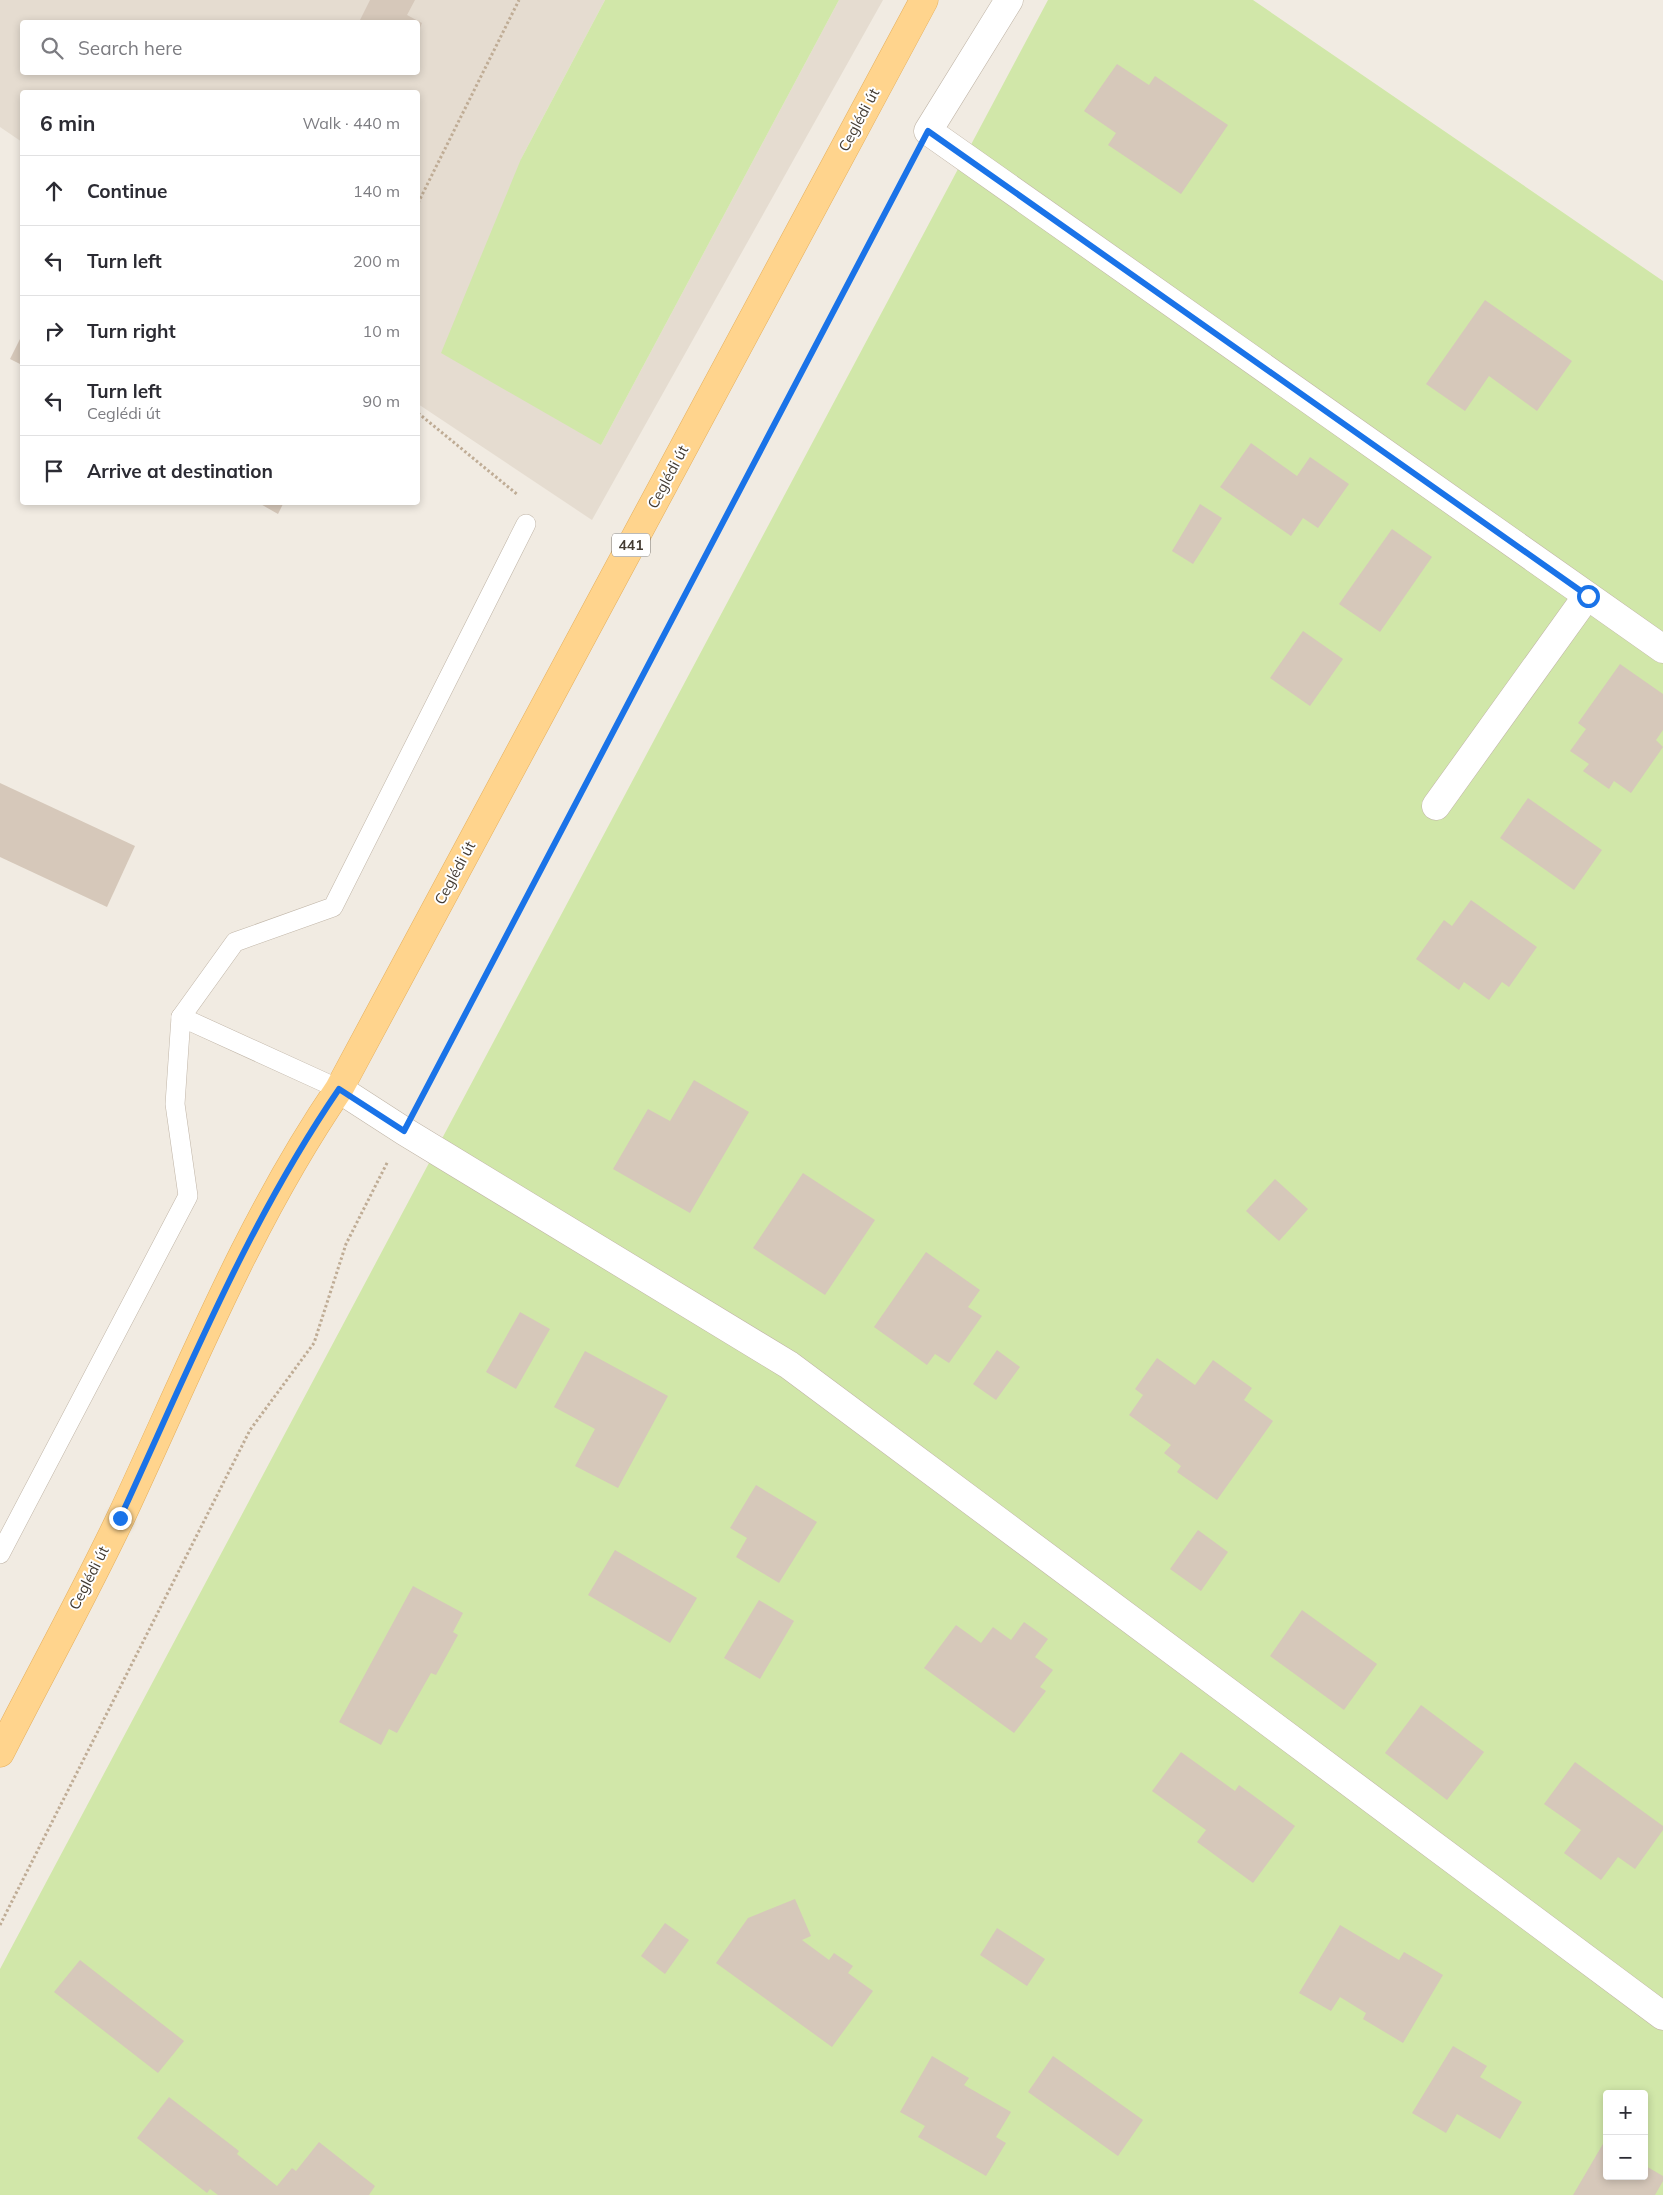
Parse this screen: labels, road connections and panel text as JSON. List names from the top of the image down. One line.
{"streets":{"main road":["Ceglédi út","441"]},"page":{"search":"Search here","heading":["6 min","Walk · 440 m"],"list":[["Continue","140 m"],["Turn left","200 m"],["Turn right","10 m"],["Turn left","Ceglédi út","90 m"],"Arrive at destination"],"map_buttons":["+","−"]}}
